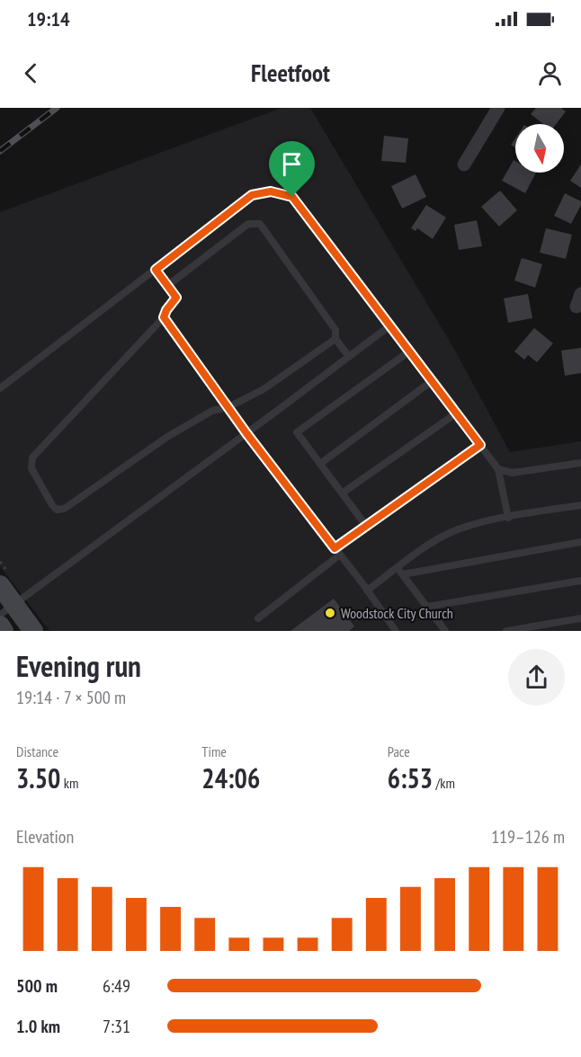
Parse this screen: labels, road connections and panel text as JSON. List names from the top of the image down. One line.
{"places":["Woodstock City Church"],"north":"bottom","page":{"status":"19:14","header":"Fleetfoot","heading":["Evening run","19:14 · 7 × 500 m"],"stats":[["Distance","3.50 km"],["Time","24:06"],["Pace","6:53 /km"]],"chart":["Elevation","119–126 m"],"list":[{"name":"500 m","note":"6:49"},{"name":"1.0 km","note":"7:31"}]}}
